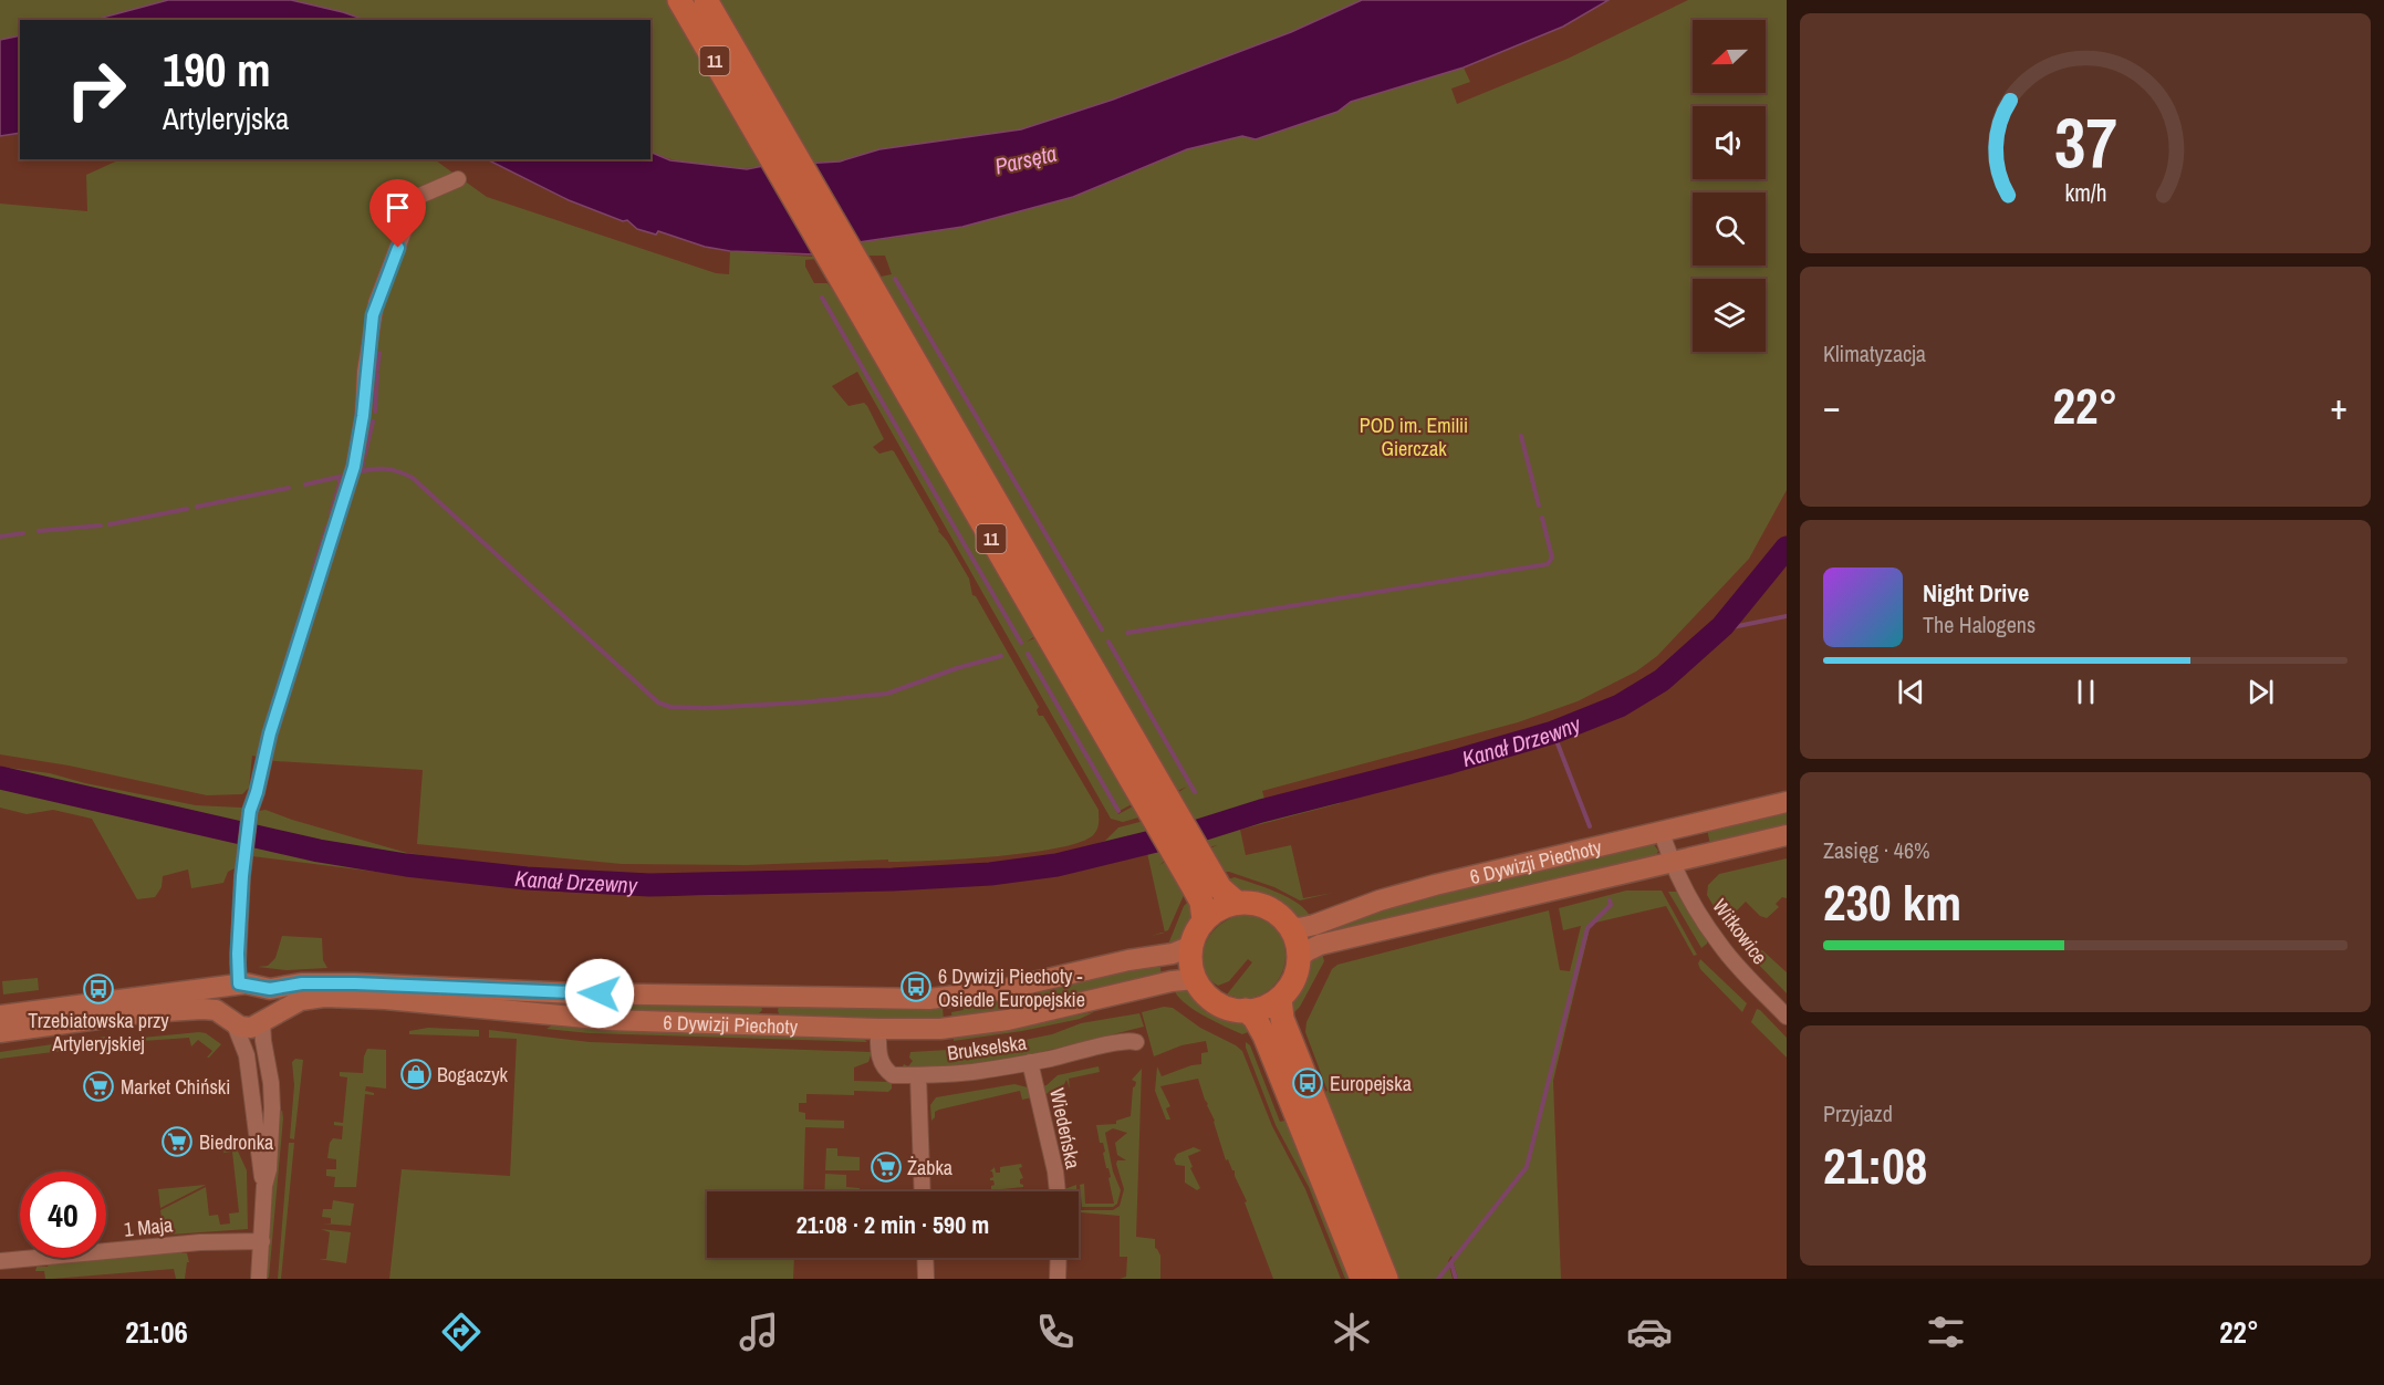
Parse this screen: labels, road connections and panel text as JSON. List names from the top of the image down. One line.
{"streets":{"main road":["11"],"street":["6 Dywizji Piechoty","Witkowice","Brukselska","Wiedeńska","1 Maja"]},"crossings":[["11","6 Dywizji Piechoty"],["6 Dywizji Piechoty","Witkowice"],["6 Dywizji Piechoty","Brukselska"],["Brukselska","Wiedeńska"]],"water":["Parsęta","Kanał Drzewny"],"parks":["POD im. Emilii Gierczak"],"places":{"bus stop":["6 Dywizji Piechoty - Osiedle Europejskie","Trzebiatowska przy Artyleryjskiej","Europejska"],"shop":["Bogaczyk"],"supermarket":["Market Chiński","Biedronka","Żabka"]},"north":"left","page":{"turn":["190 m","Artyleryjska"],"tile":["Klimatyzacja",["Zasięg · 46%","230 km"],["Przyjazd","21:08"]],"heat":["−","22°","+"],"song":["Night Drive","The Halogens"],"limit":"40","trip":"21:08 · 2 min · 590 m","tabs":["21:06","22°"],"gauge":["37","km/h"]}}
